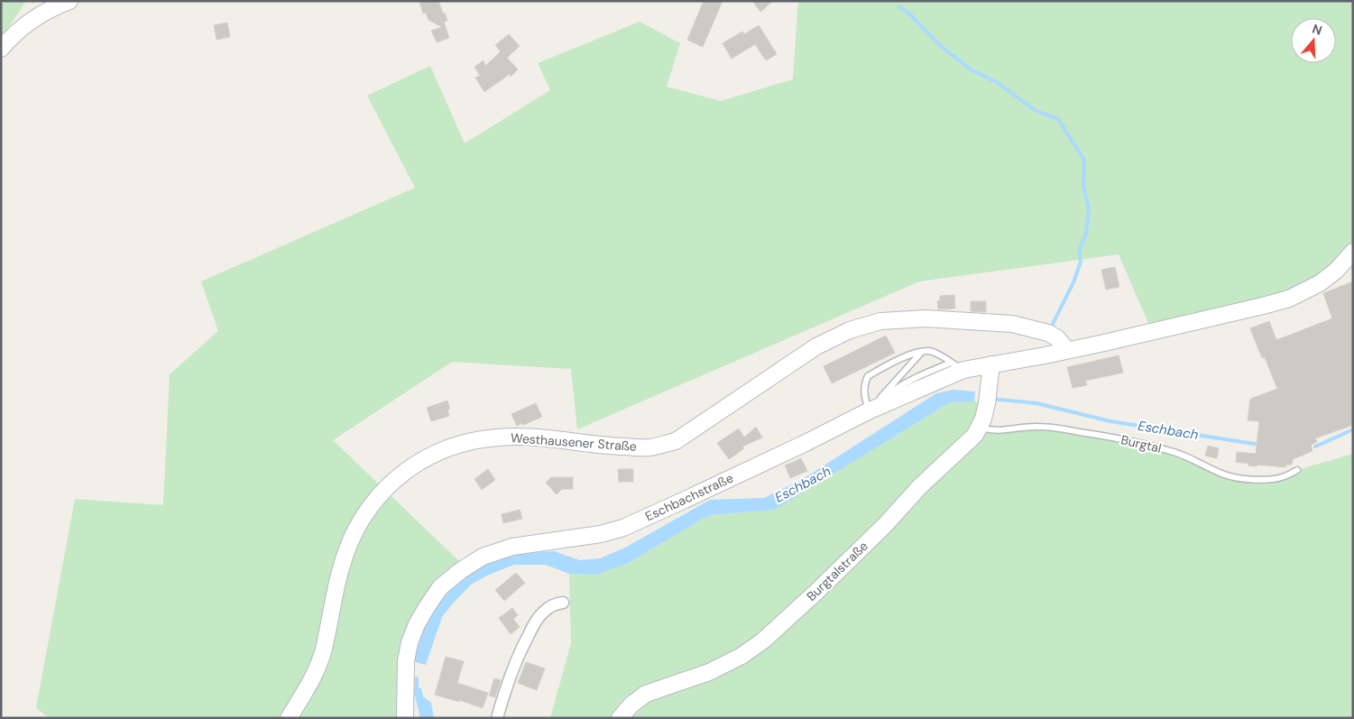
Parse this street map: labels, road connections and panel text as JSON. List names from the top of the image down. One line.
{"streets":{"main road":["Westhausener Straße","Eschbachstraße","Burgtalstraße"],"lane":["Burgtal"]},"crossings":[["Westhausener Straße","Eschbachstraße"],["Burgtal","Burgtalstraße"],["Eschbachstraße","Burgtalstraße"]],"water":["Eschbach"],"north":"top"}
